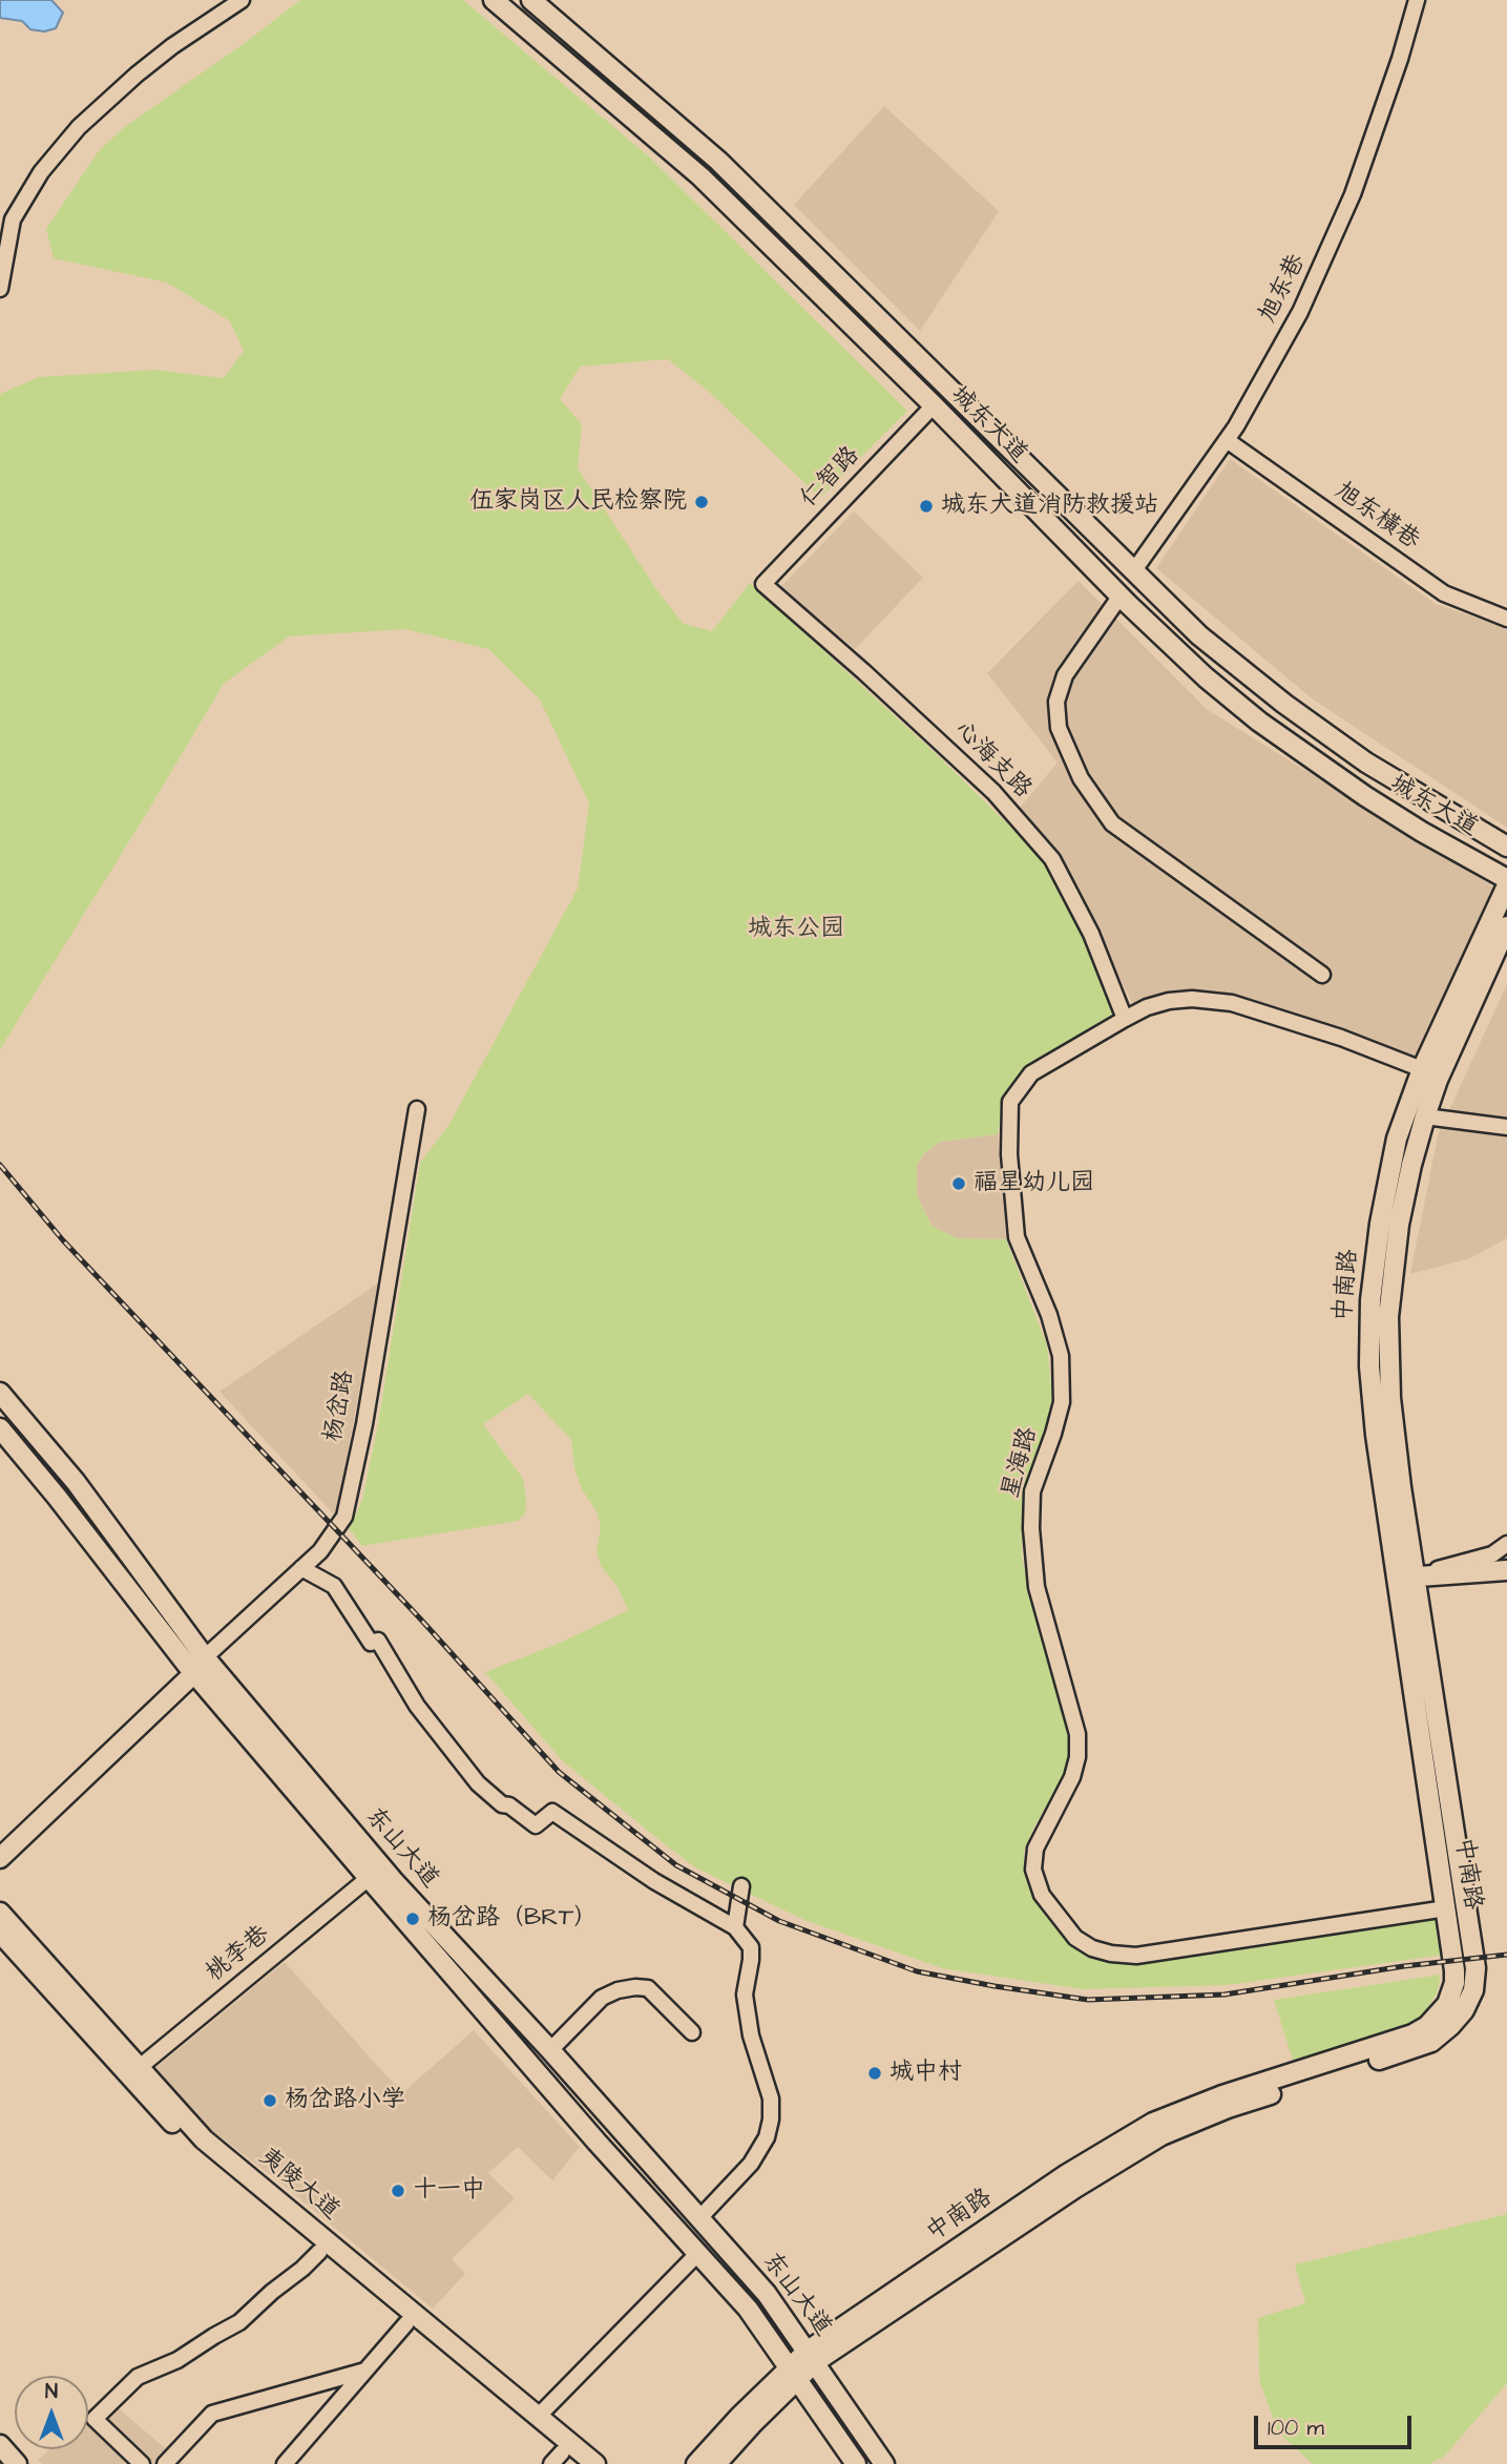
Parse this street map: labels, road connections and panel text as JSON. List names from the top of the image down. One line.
{"streets":{"main road":["城东大道","中南路","杨岔路","东山大道","夷陵大道"],"street":["旭东巷","仁智路","旭东横巷","心海支路","星海路","桃李巷"]},"crossings":[["旭东巷","城东大道"],["旭东巷","旭东横巷"],["城东大道","仁智路"],["仁智路","心海支路"],["心海支路","星海路"],["中南路","星海路"],["中南路","东山大道"],["杨岔路","东山大道"],["东山大道","桃李巷"],["桃李巷","夷陵大道"]],"parks":["城东公园"],"places":["伍家岗区人民检察院","城东大道消防救援站","福星幼儿园","杨岔路（BRT）","城中村","杨岔路小学","十一中"],"scale_bar":"100 m","north":"top"}
